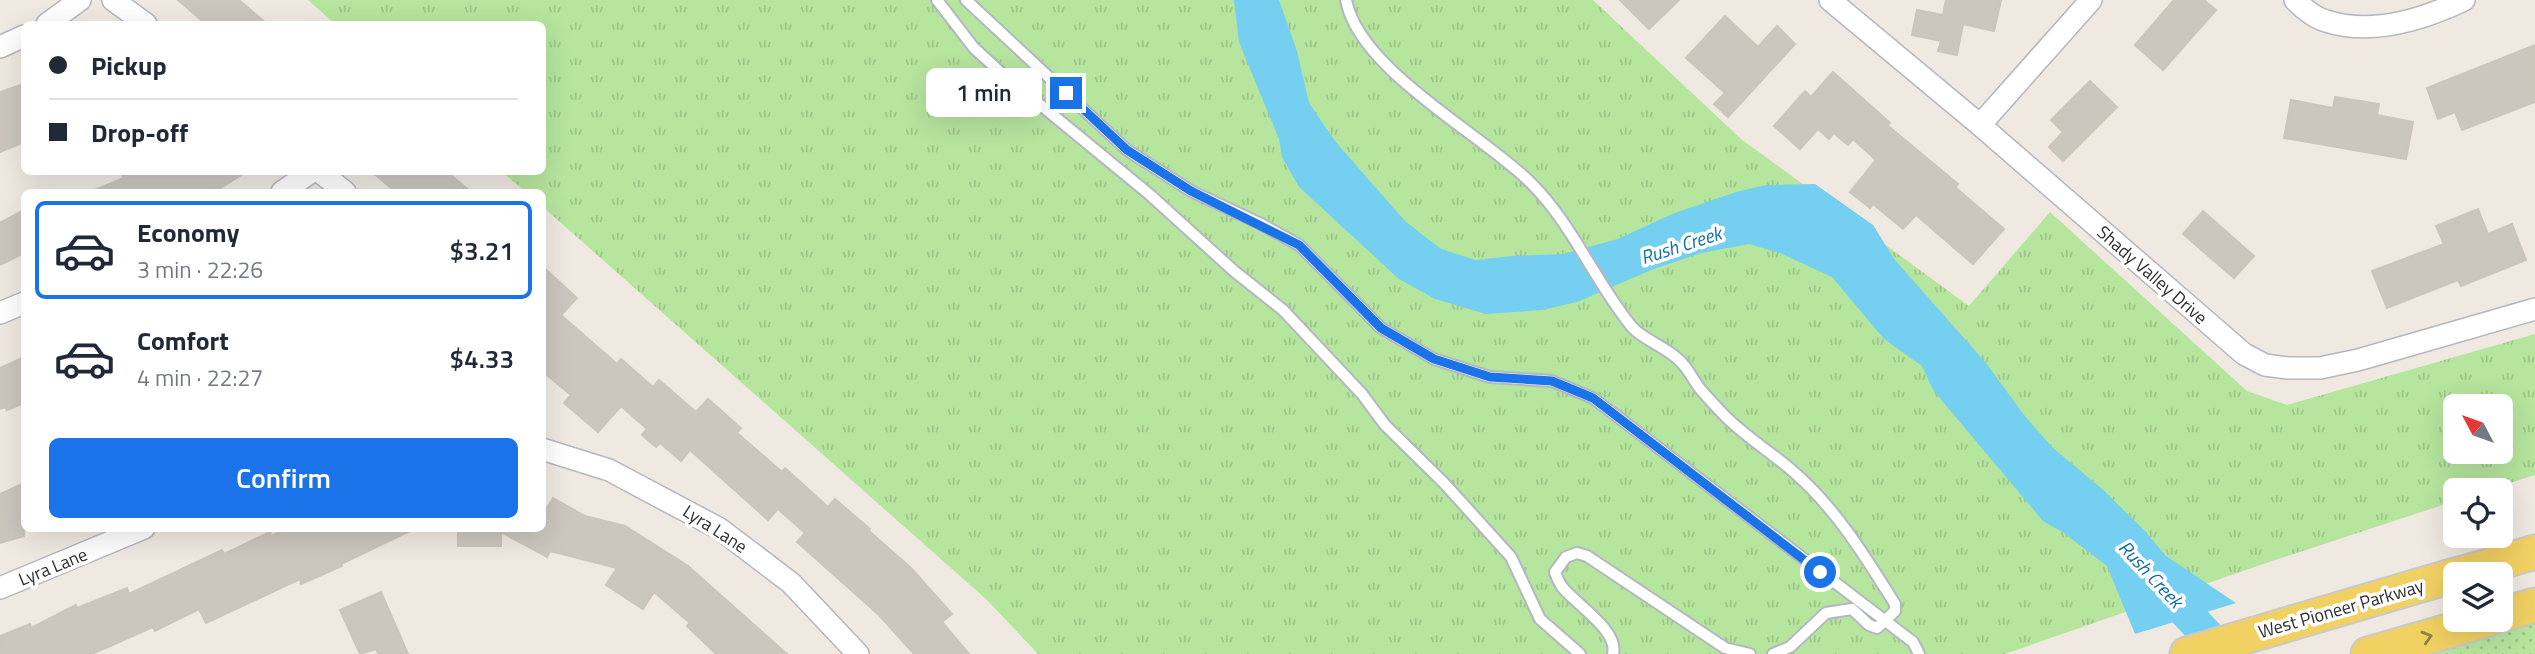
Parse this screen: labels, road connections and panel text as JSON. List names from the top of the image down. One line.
{"streets":{"main road":["West Pioneer Parkway"],"street":["Shady Valley Drive","Lyra Lane"]},"water":["Rush Creek"],"north":"top left","page":{"banner":["Pickup","Drop-off"],"bubble":"1 min","list":[{"name":"Economy","note":"3 min · 22:26","value":"$3.21"},{"name":"Comfort","note":"4 min · 22:27","value":"$4.33"}],"buttons":"Confirm"}}
